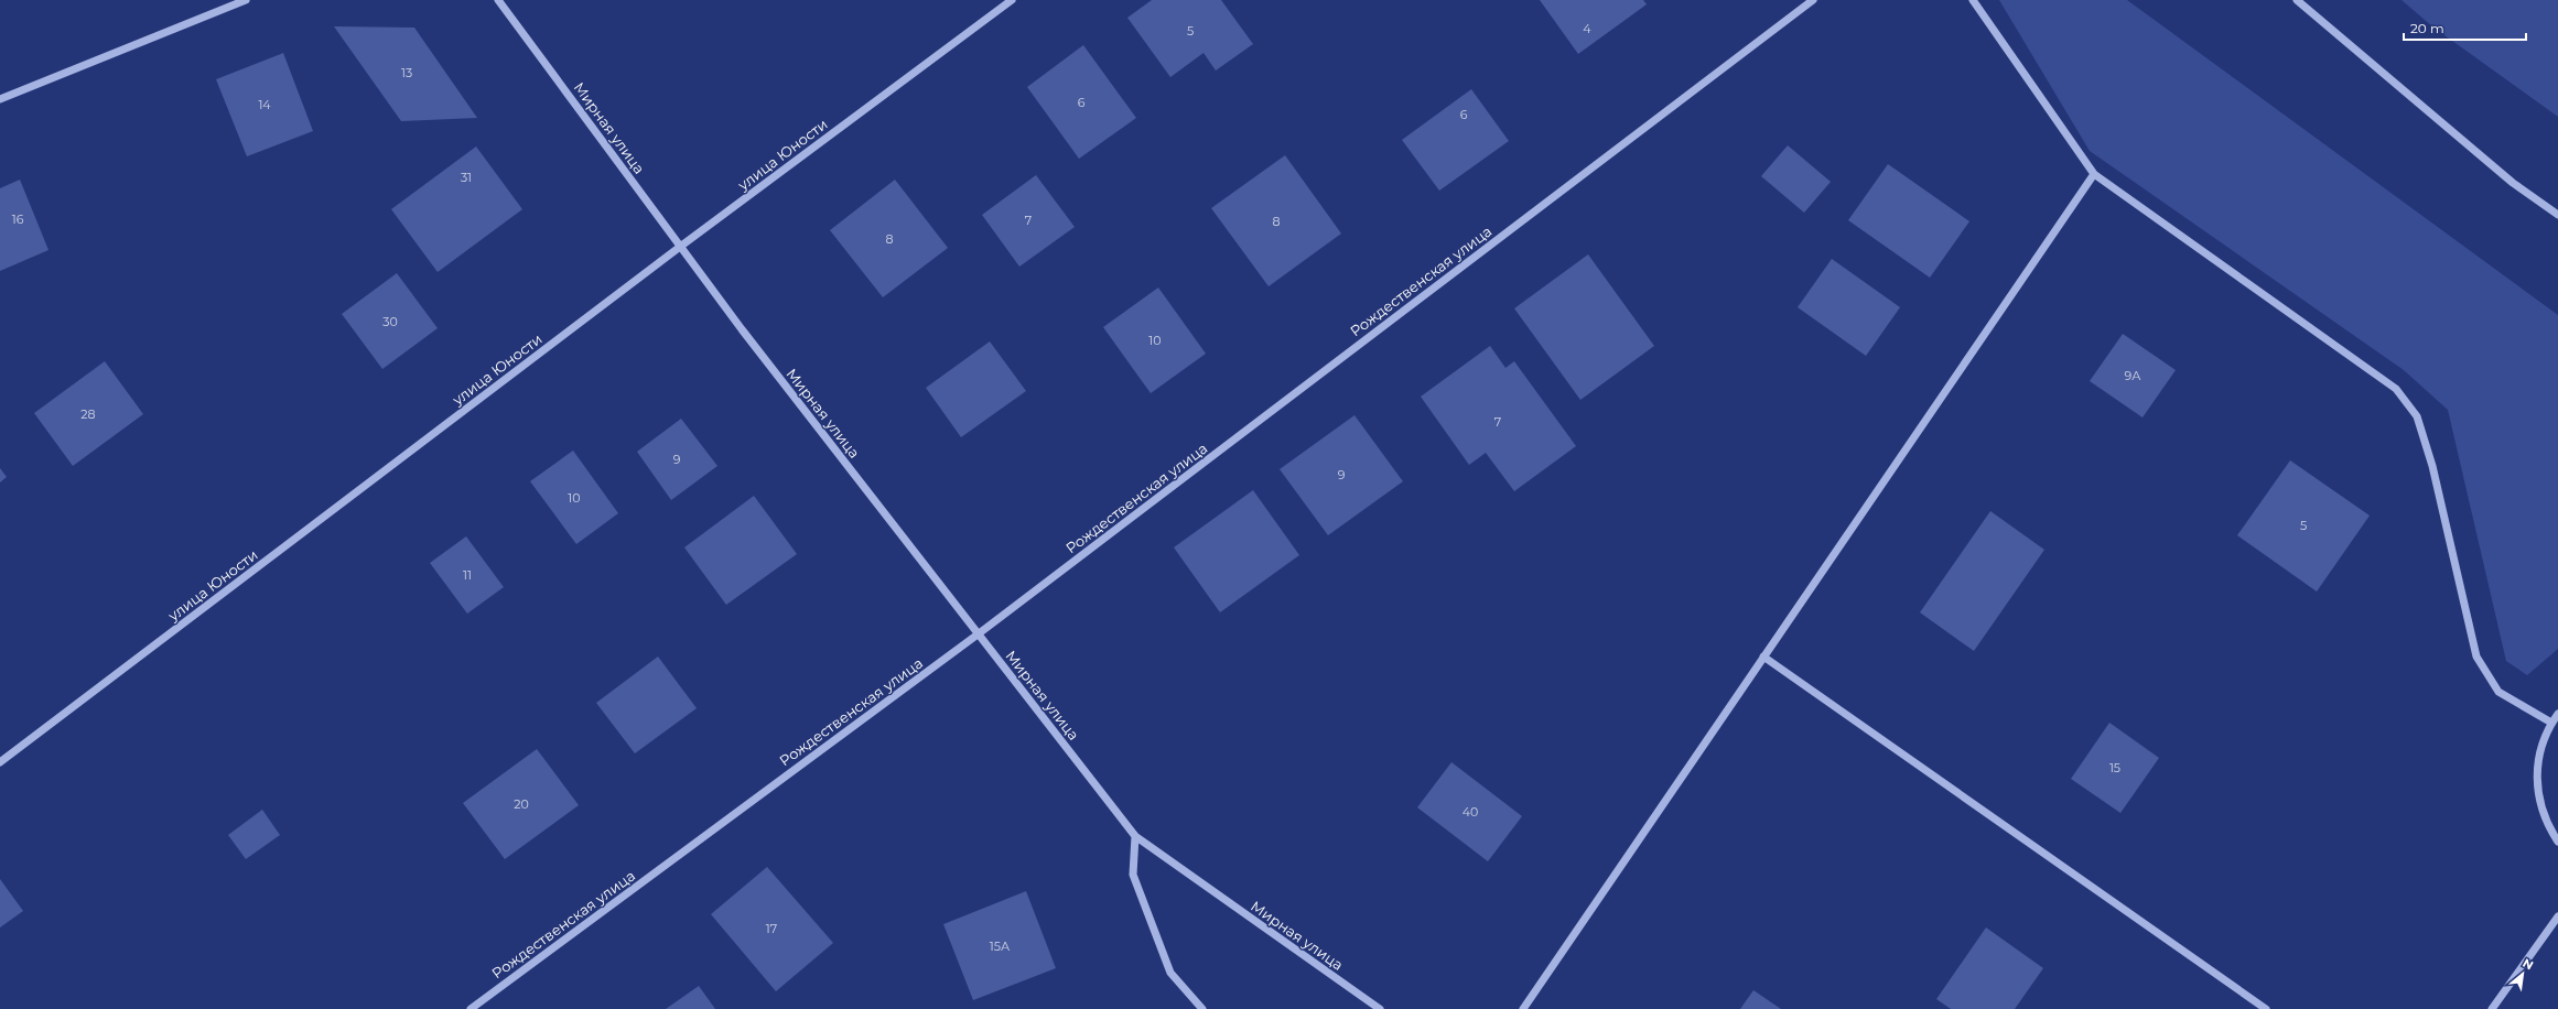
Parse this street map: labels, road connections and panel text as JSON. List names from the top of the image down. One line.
{"streets":{"street":["Мирная улица","улица Юности","Рождественская улица"]},"crossings":[["Мирная улица","улица Юности"],["Мирная улица","Рождественская улица"]],"house_numbers":["4","5","13","6","14","6","31","16","7","8","8","30","10","9А","28","7","9","9","10","5","11","15","20","40","17","15А"],"scale_bar":"20 m","north":"top right"}
